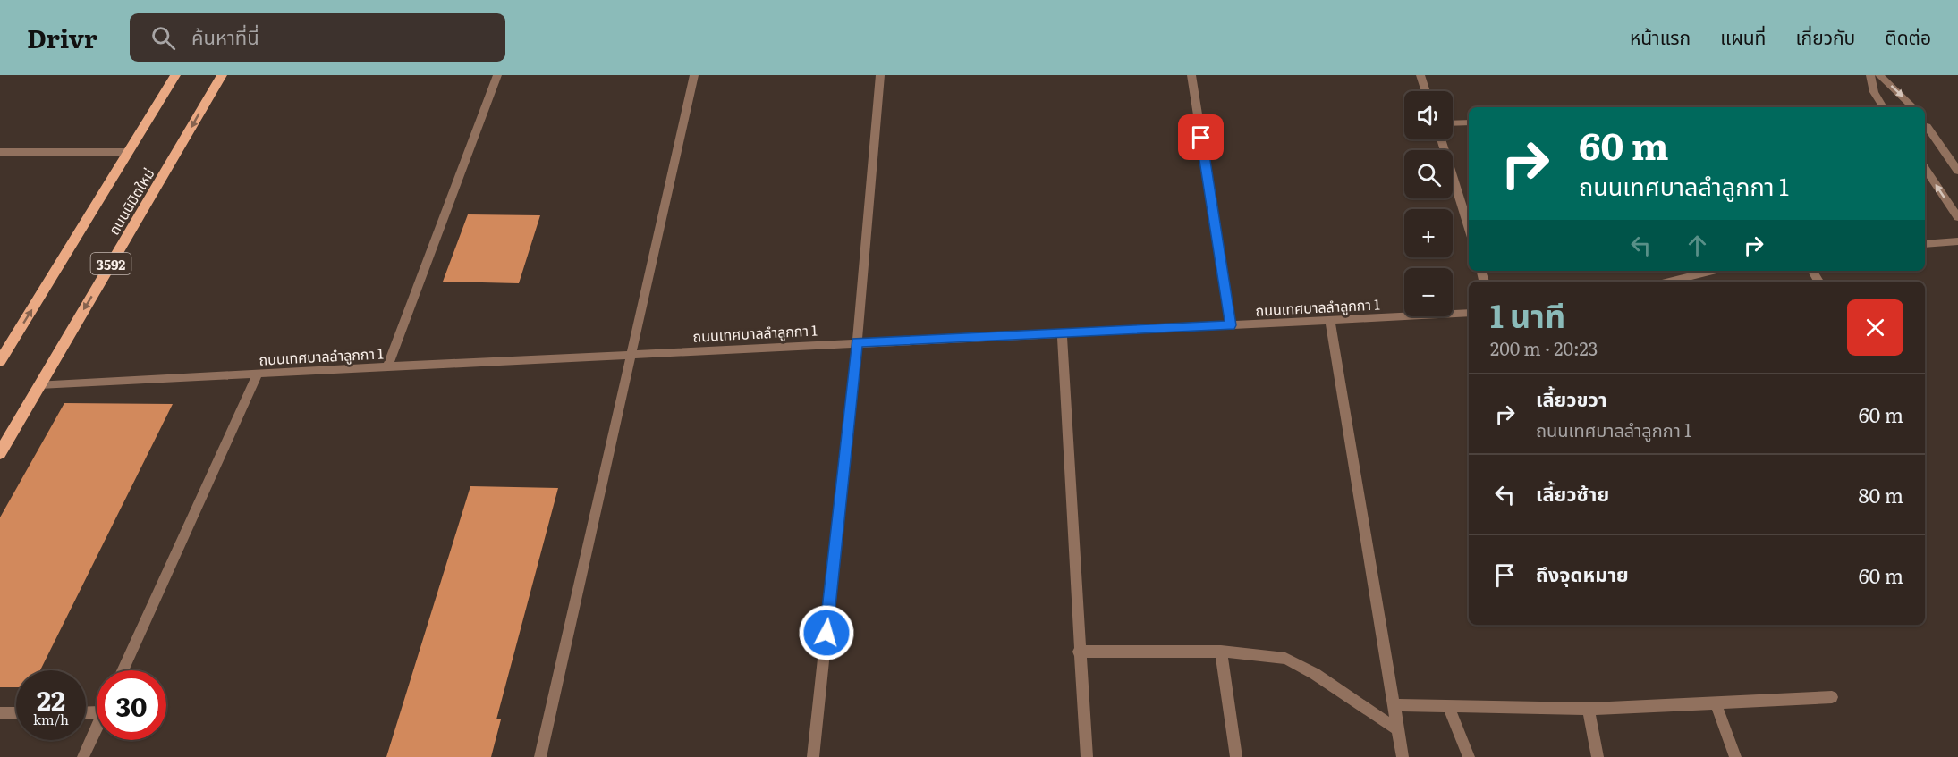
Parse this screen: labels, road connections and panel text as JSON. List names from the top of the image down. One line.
{"streets":{"main road":["ถนนนิมิตใหม่","3592"],"street":["ถนนเทศบาลลำลูกกา 1"]},"crossings":[["ถนนนิมิตใหม่","ถนนเทศบาลลำลูกกา 1"]],"page":{"header":"Drivr","search":"ค้นหาที่นี่","nav":["หน้าแรก","แผนที่","เกี่ยวกับ","ติดต่อ"],"map_buttons":["+","−"],"turn":["60 m","ถนนเทศบาลลำลูกกา 1"],"heading":["1 นาที","200 m · 20:23"],"list":[{"name":"เลี้ยวขวา","note":"ถนนเทศบาลลำลูกกา 1","value":"60 m"},{"name":"เลี้ยวซ้าย","value":"80 m"},{"name":"ถึงจุดหมาย","value":"60 m"}],"speed":"22 km/h","limit":"30"}}
